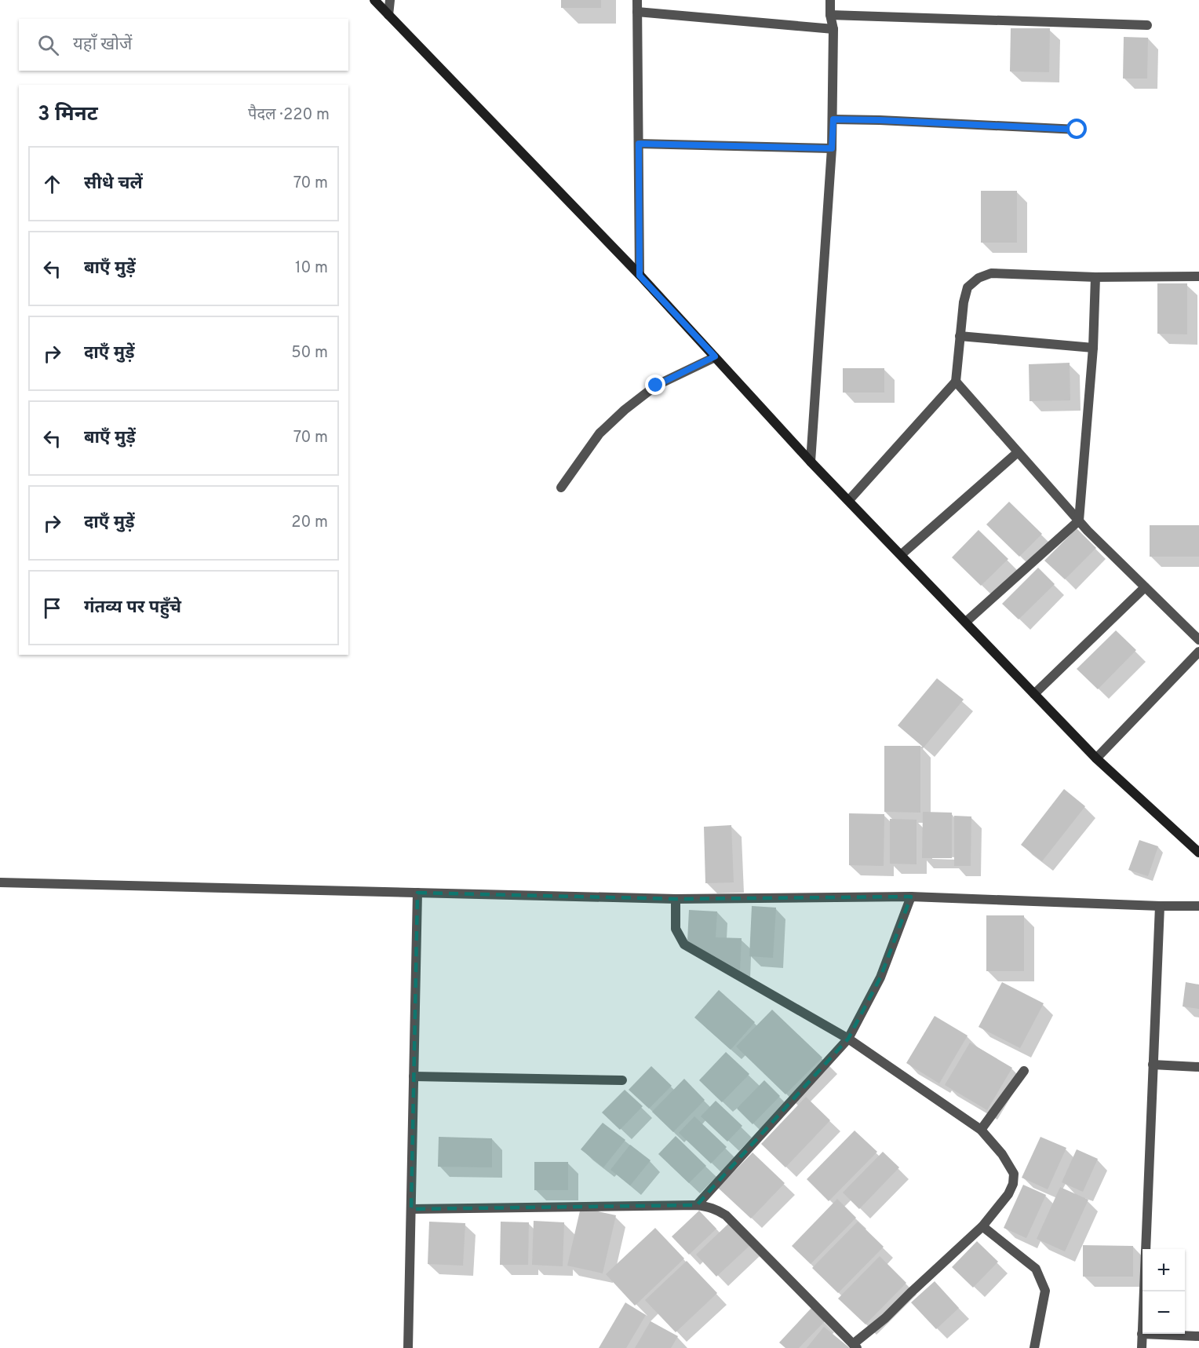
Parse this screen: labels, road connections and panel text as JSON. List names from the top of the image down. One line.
{"page":{"search":"यहाँ खोजें","heading":["3 मिनट","पैदल · 220 m"],"list":[["सीधे चलें","70 m"],["बाएँ मुड़ें","10 m"],["दाएँ मुड़ें","50 m"],["बाएँ मुड़ें","70 m"],["दाएँ मुड़ें","20 m"],"गंतव्य पर पहुँचे"],"map_buttons":["+","−"]}}
